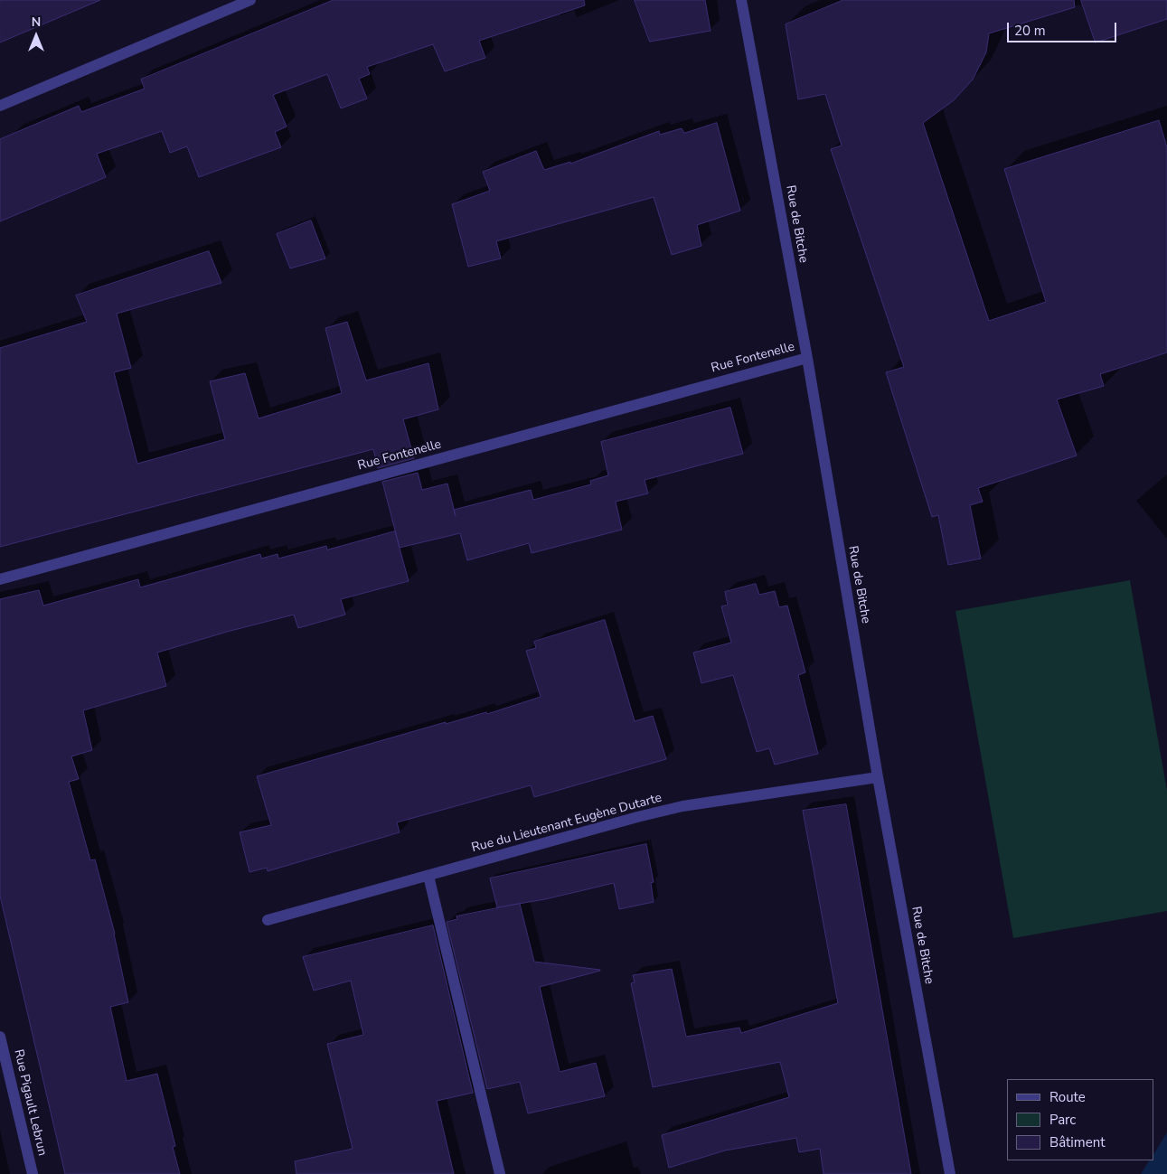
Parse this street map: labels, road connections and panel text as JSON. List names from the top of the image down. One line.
{"streets":{"street":["Rue de Bitche","Rue Fontenelle","Rue du Lieutenant Eugène Dutarte","Rue Pigault Lebrun"]},"crossings":[["Rue de Bitche","Rue Fontenelle"],["Rue de Bitche","Rue du Lieutenant Eugène Dutarte"]],"legend":["Route","Parc","Bâtiment"],"scale_bar":"20 m","north":"top"}
